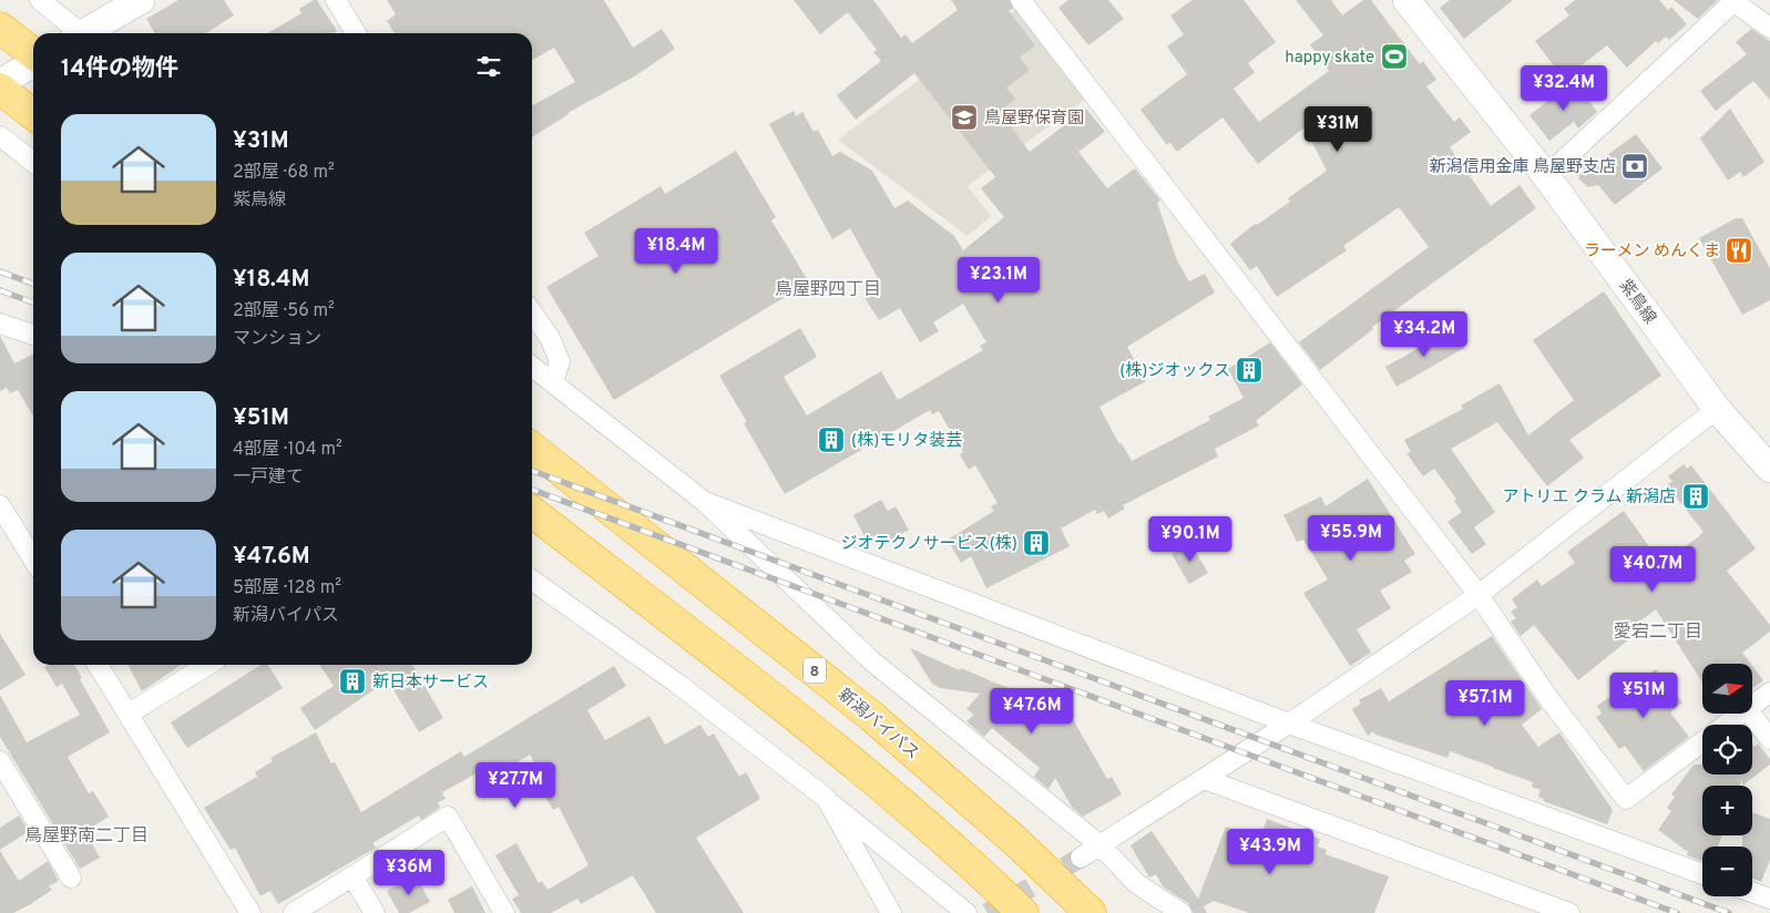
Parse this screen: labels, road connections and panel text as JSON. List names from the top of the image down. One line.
{"streets":{"highway":["8","新潟バイパス"],"street":["紫鳥線"]},"districts":["鳥屋野四丁目","愛宕二丁目","鳥屋野南二丁目"],"places":{"sports":["happy skate"],"school or university":["鳥屋野保育園"],"bank":["新潟信用金庫 鳥屋野支店"],"restaurant":["ラーメン めんくま"],"building":["(株)ジオックス","(株)モリタ装芸","アトリエ クラム 新潟店","ジオテクノサービス(株)","新日本サービス"]},"north":"right","page":{"heading":"14件の物件","price":["¥32.4M","¥31M","¥18.4M","¥23.1M","¥34.2M","¥55.9M","¥90.1M","¥40.7M","¥51M","¥57.1M","¥47.6M","¥27.7M","¥43.9M","¥36M"],"list":[{"name":"¥31M","note":"2部屋 · 68 m² · 紫鳥線"},{"name":"¥18.4M","note":"2部屋 · 56 m² · マンション"},{"name":"¥51M","note":"4部屋 · 104 m² · 一戸建て"},{"name":"¥47.6M","note":"5部屋 · 128 m² · 新潟バイパス"}],"map_buttons":["+","−"]}}
